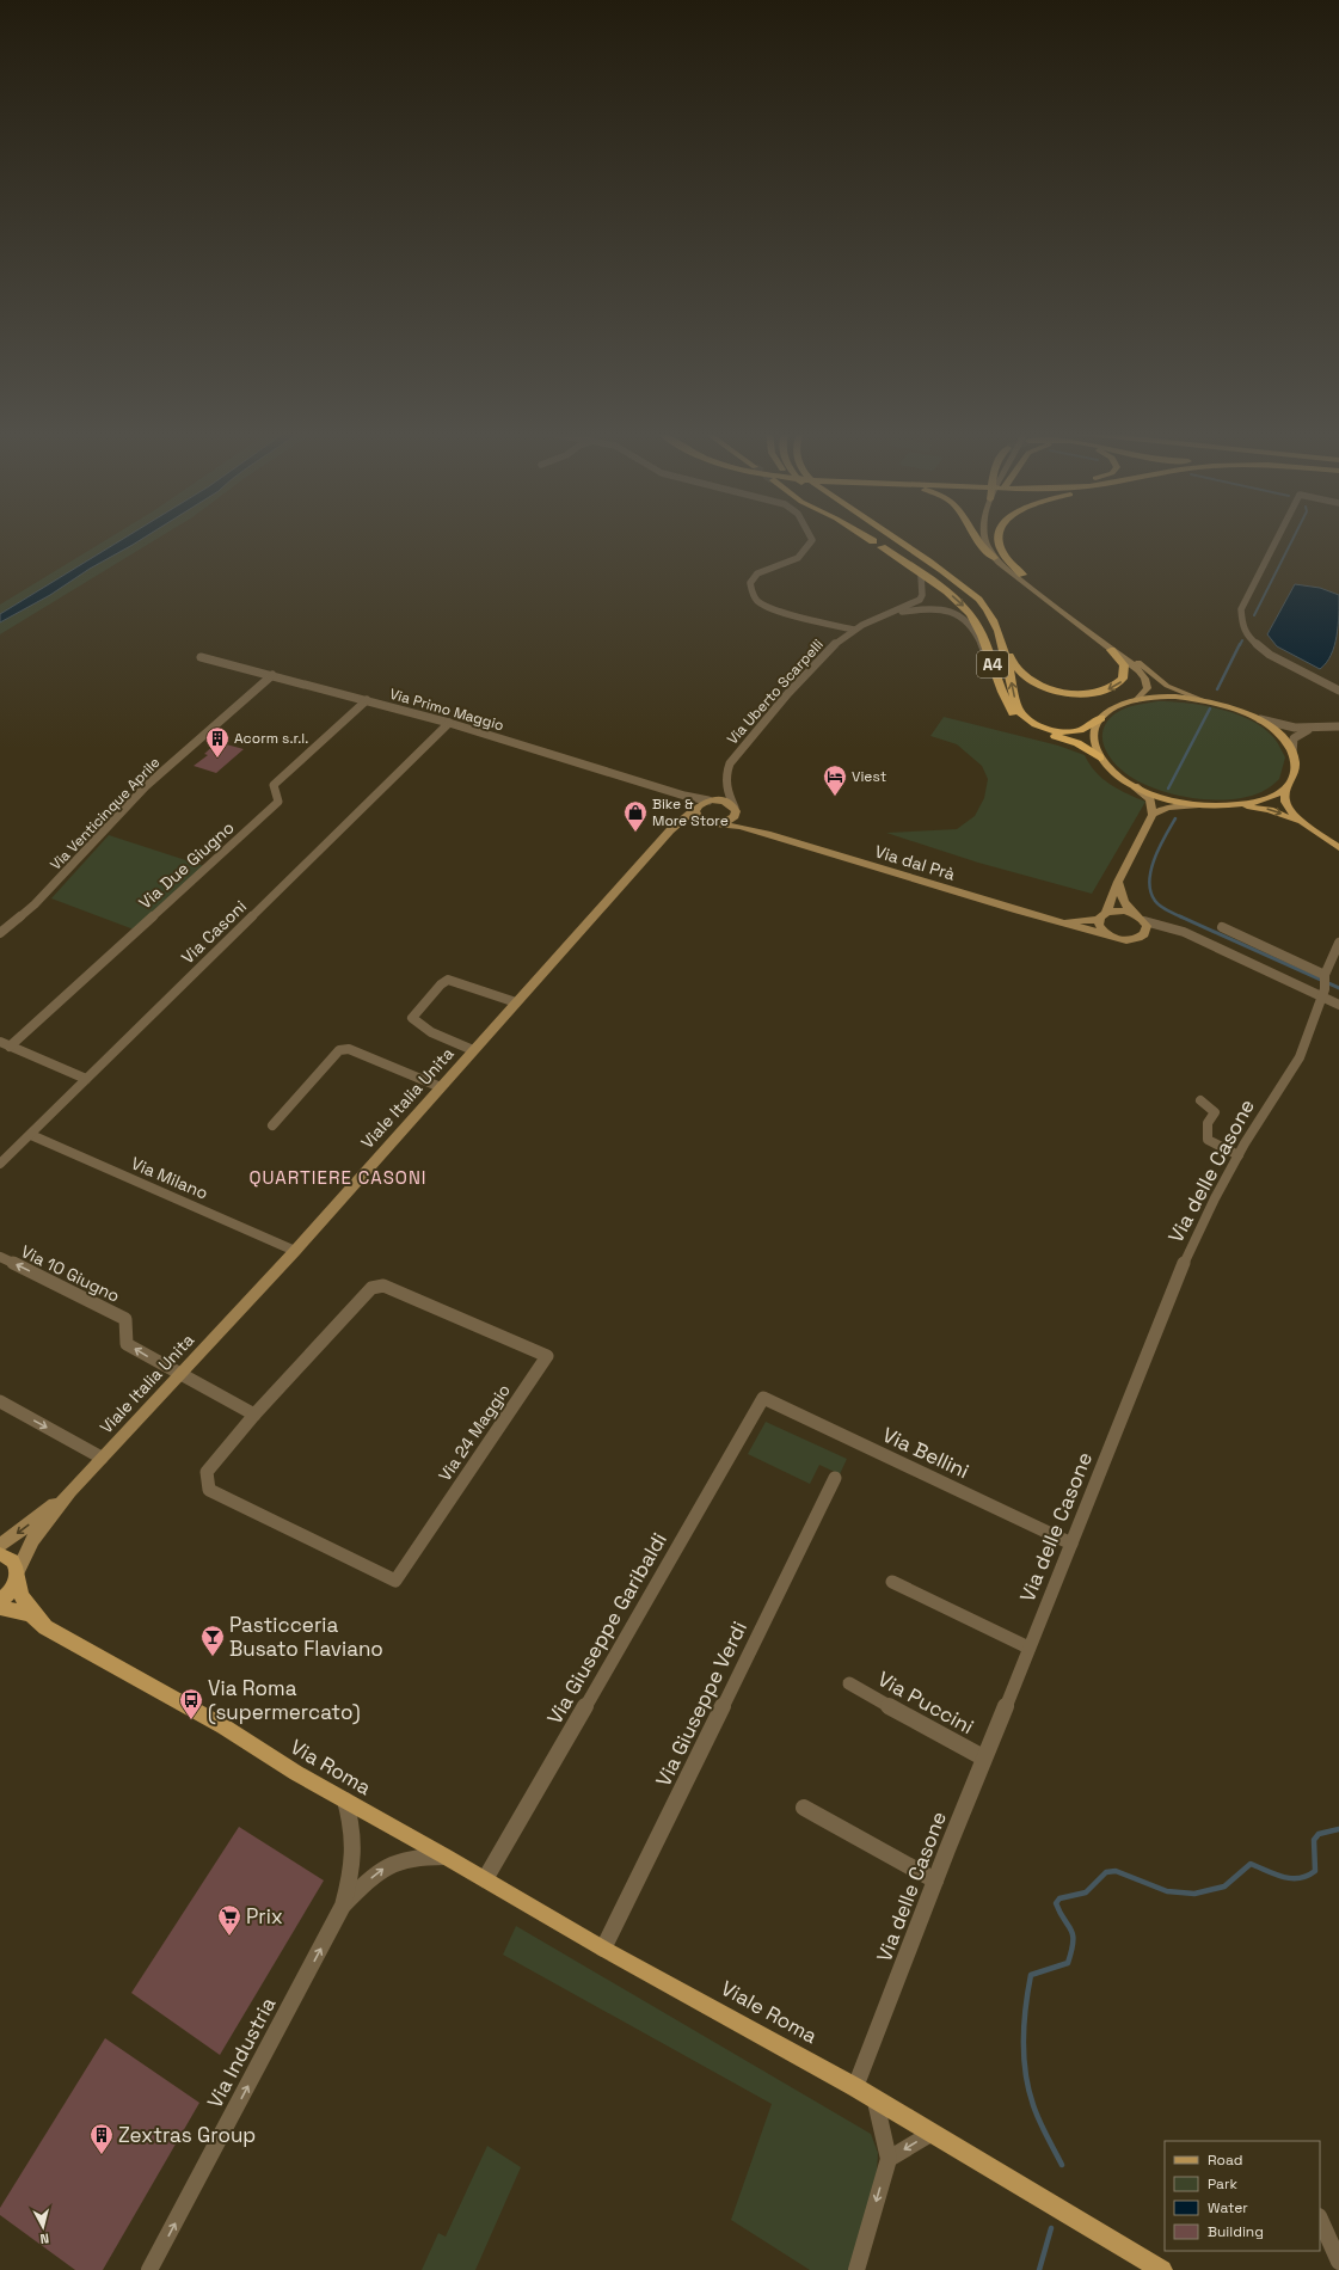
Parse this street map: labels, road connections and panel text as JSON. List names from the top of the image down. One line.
{"streets":{"highway":["A4"],"main road":["Via Roma","Viale Roma"],"street":["Via Uberto Scarpelli","Via Primo Maggio","Via Venticinque Aprile","Via dal Prà","Via Due Giugno","Via Casoni","Viale Italia Unita","Via delle Casone","Via Milano","Via 10 Giugno","Via 24 Maggio","Via Bellini","Via Giuseppe Garibaldi","Via Puccini","Via Giuseppe Verdi","Via Industria"]},"crossings":[["A4","Via Uberto Scarpelli"],["Via Uberto Scarpelli","Via Primo Maggio"],["Via Uberto Scarpelli","Via dal Prà"],["Via Uberto Scarpelli","Viale Italia Unita"],["Via Primo Maggio","Via Venticinque Aprile"],["Via Primo Maggio","Via dal Prà"],["Via Primo Maggio","Via Due Giugno"],["Via Primo Maggio","Via Casoni"],["Via Primo Maggio","Viale Italia Unita"],["Via dal Prà","Viale Italia Unita"],["Via Casoni","Via Milano"],["Viale Italia Unita","Via Milano"],["Viale Italia Unita","Via 10 Giugno"],["Viale Italia Unita","Via Roma"],["Via delle Casone","Via Bellini"],["Via delle Casone","Via Puccini"],["Via delle Casone","Viale Roma"],["Via Bellini","Via Giuseppe Garibaldi"],["Via Giuseppe Garibaldi","Viale Roma"],["Via Giuseppe Verdi","Viale Roma"],["Via Roma","Viale Roma"],["Via Roma","Via Industria"],["Viale Roma","Via Industria"]],"one_way":["Via 10 Giugno","Via Industria"],"districts":["QUARTIERE CASONI"],"places":{"building":["Acorm s.r.l.","Zextras Group"],"hotel":["Viest"],"shop":["Bike & More Store"],"bar":["Pasticceria Busato Flaviano"],"bus stop":["Via Roma (supermercato)"],"supermarket":["Prix"]},"legend":["Road","Park","Water","Building"],"north":"bottom"}
